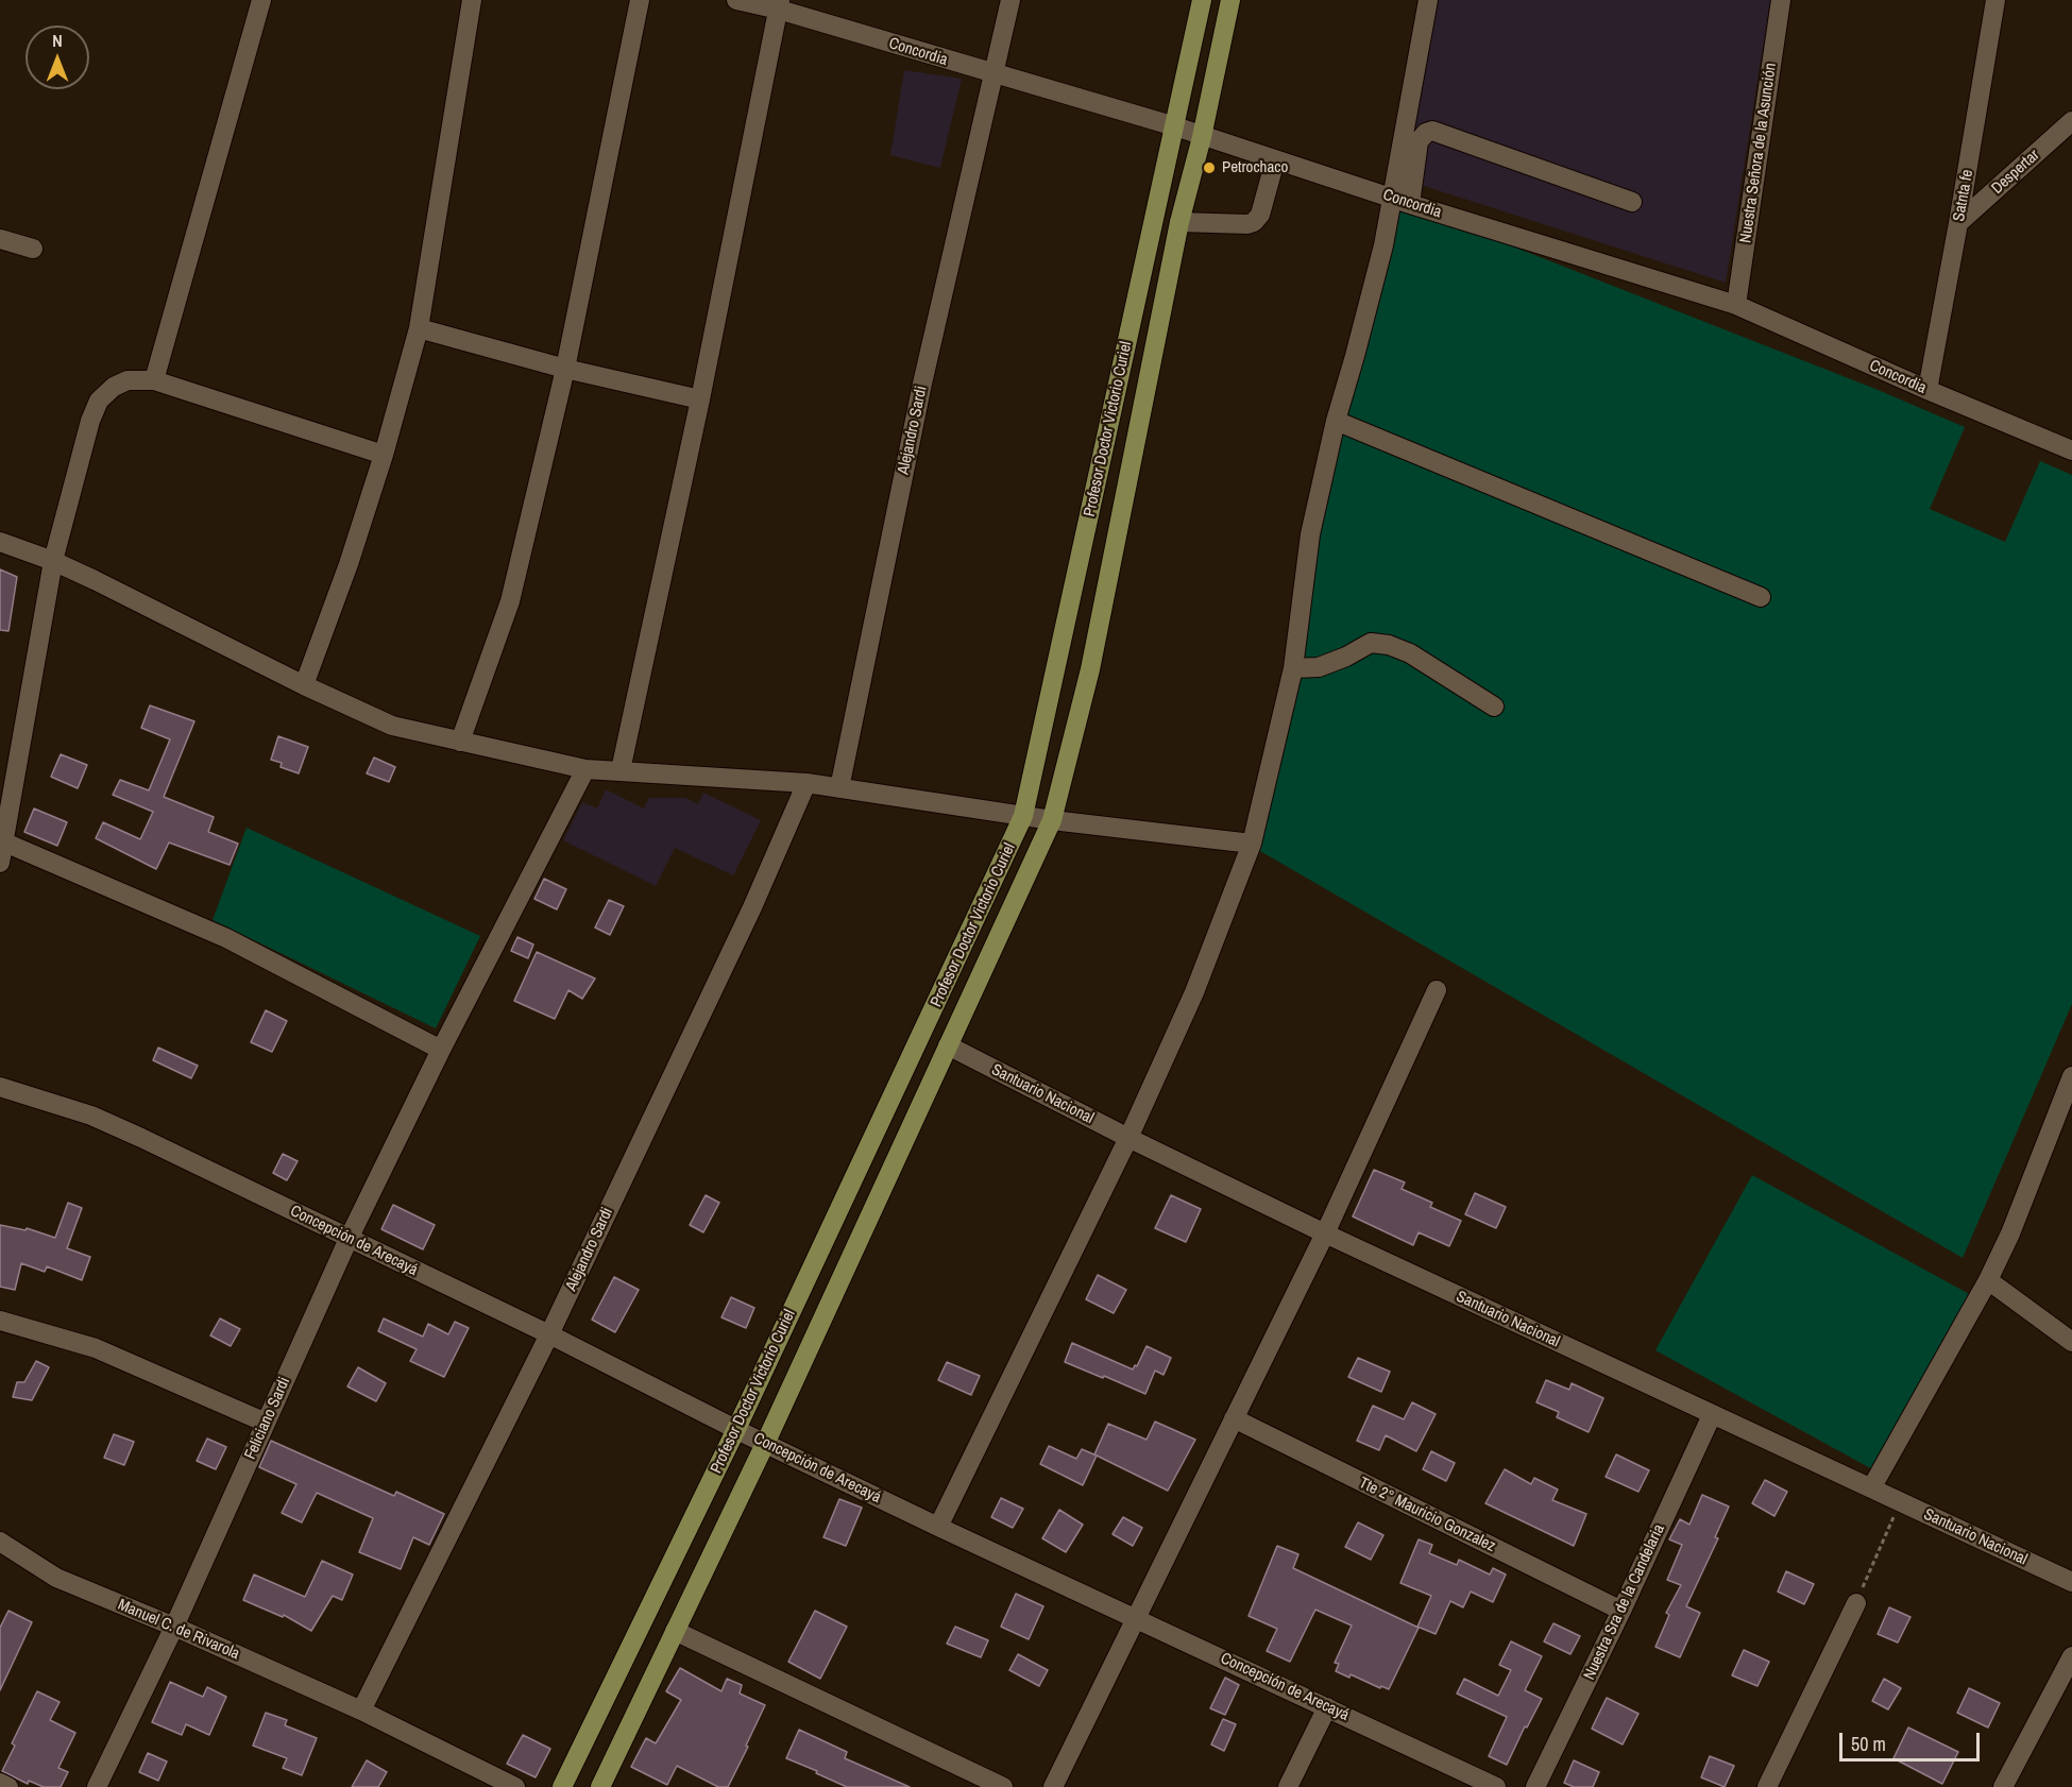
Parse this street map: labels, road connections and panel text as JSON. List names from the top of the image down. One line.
{"streets":{"main road":["Profesor Doctor Victorio Curiel"],"street":["Concordia","Nuestra Señora de la Asunción","Despertar","Satnta fe","Alejandro Sardi","Santuario Nacional","Concepción de Arecayá","Feliciano Sardi","Tte 2° Mauricio Gonzalez","Nuestra Sra de la Candelaria","Manuel C. de Rivarola"]},"crossings":[["Concordia","Nuestra Señora de la Asunción"],["Concordia","Satnta fe"],["Concordia","Profesor Doctor Victorio Curiel"],["Concordia","Alejandro Sardi"],["Despertar","Satnta fe"],["Profesor Doctor Victorio Curiel","Santuario Nacional"],["Profesor Doctor Victorio Curiel","Concepción de Arecayá"],["Alejandro Sardi","Concepción de Arecayá"],["Alejandro Sardi","Manuel C. de Rivarola"],["Santuario Nacional","Nuestra Sra de la Candelaria"],["Concepción de Arecayá","Feliciano Sardi"],["Feliciano Sardi","Manuel C. de Rivarola"],["Tte 2° Mauricio Gonzalez","Nuestra Sra de la Candelaria"]],"places":["Petrochaco"],"scale_bar":"50 m","north":"top"}
